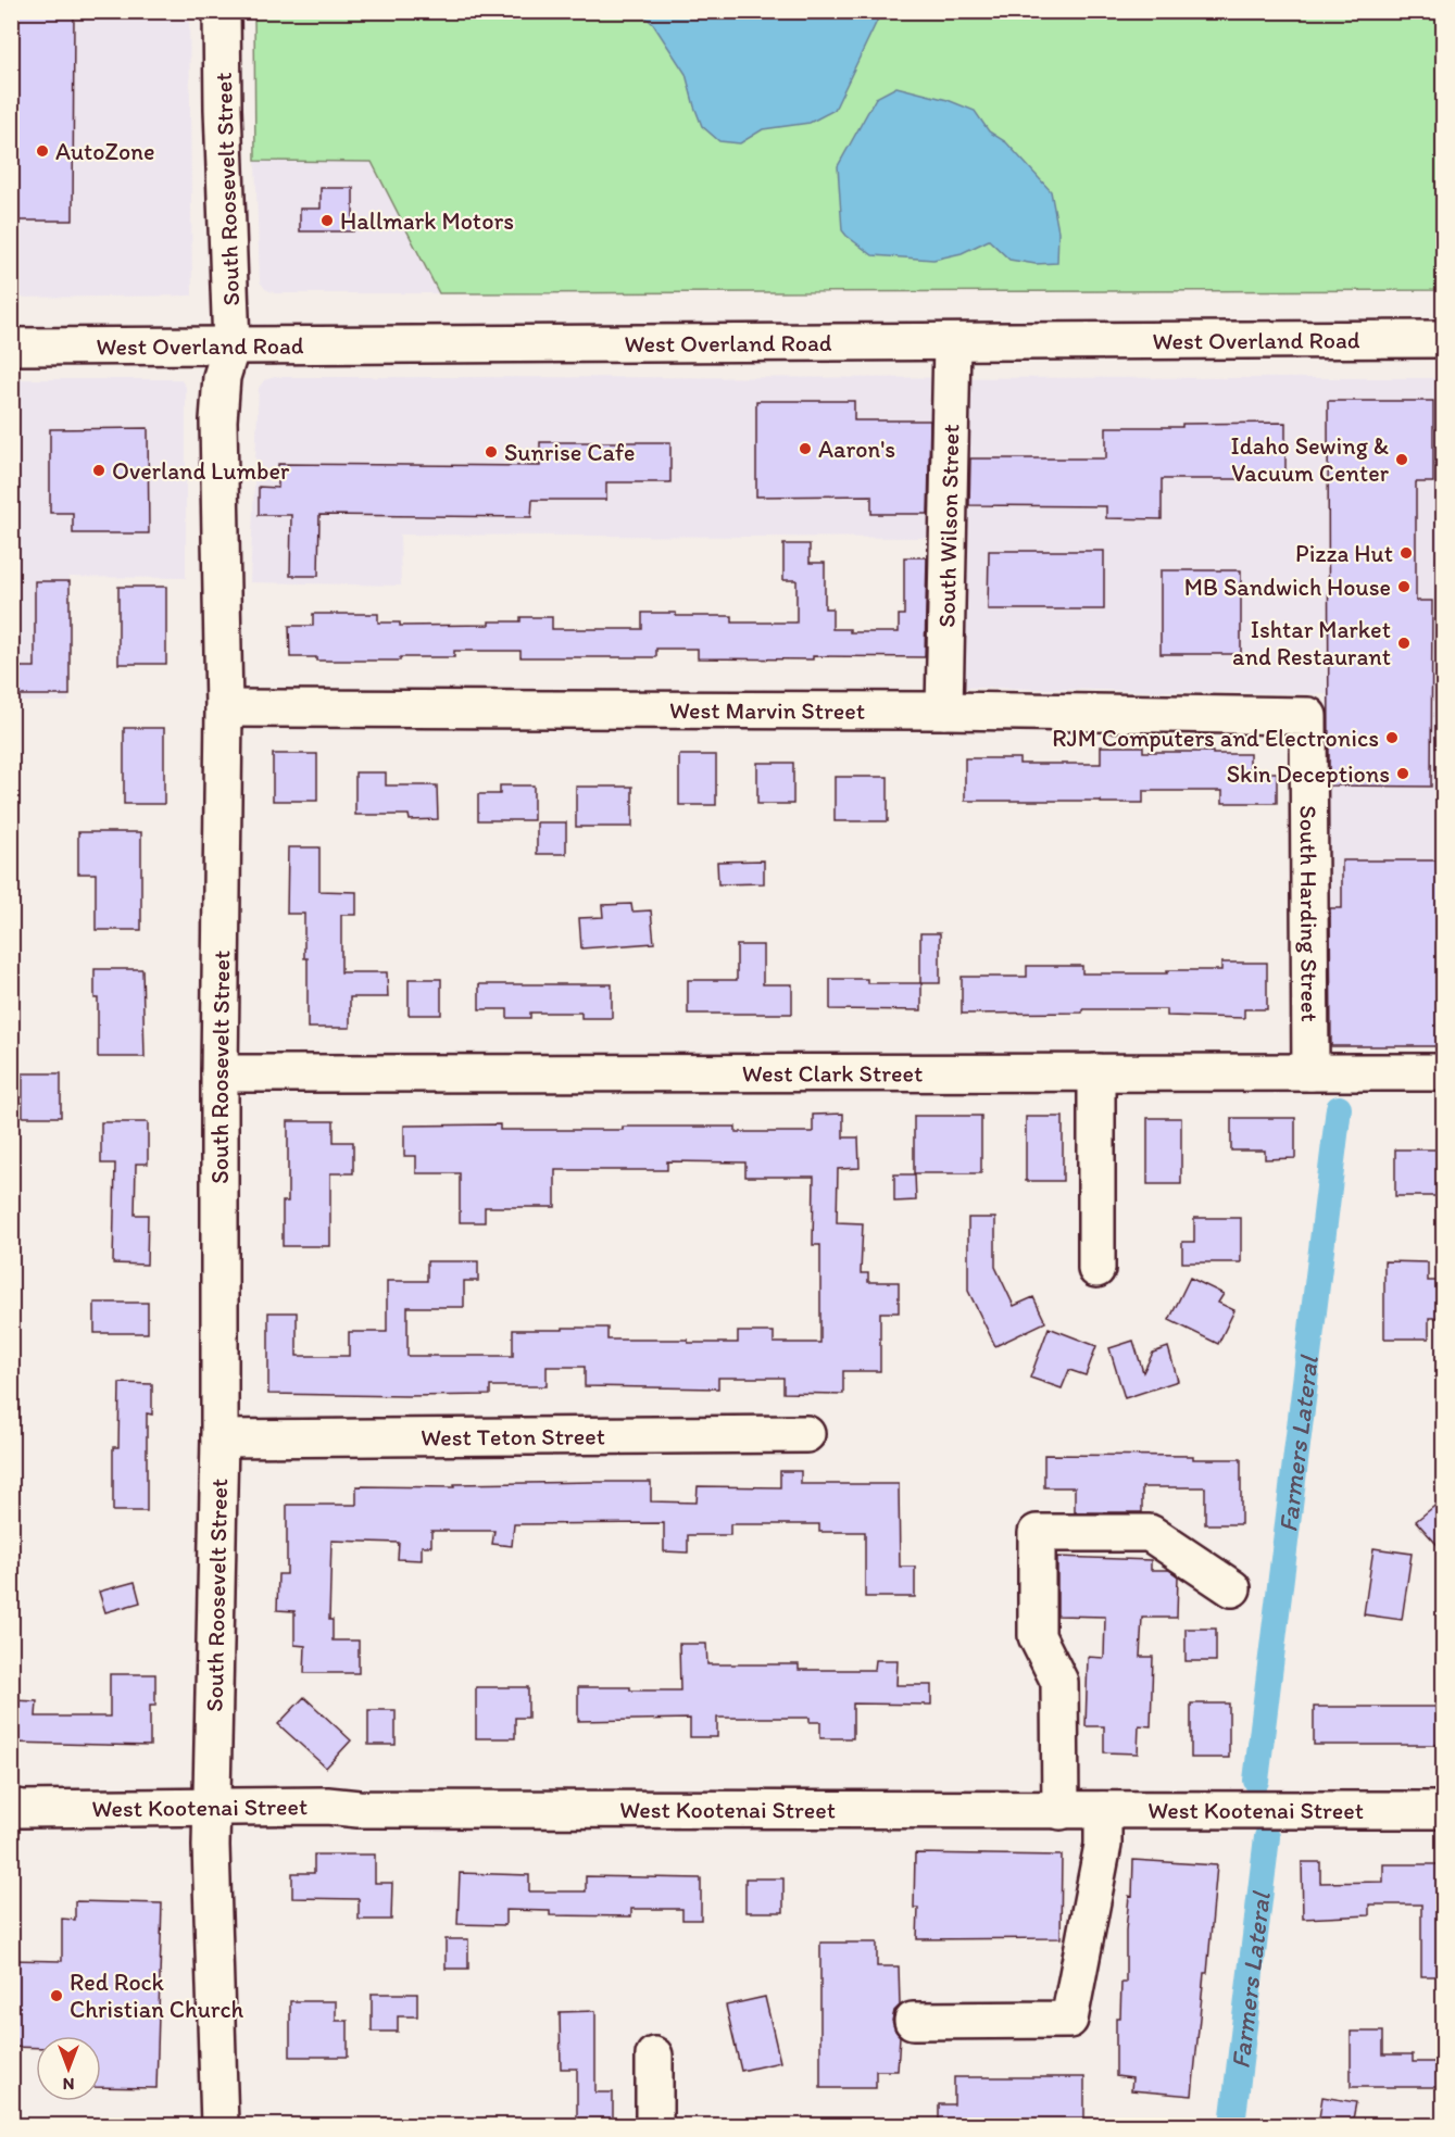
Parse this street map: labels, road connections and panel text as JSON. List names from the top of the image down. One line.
{"streets":{"street":["South Roosevelt Street","West Overland Road","South Wilson Street","West Marvin Street","South Harding Street","West Clark Street","West Teton Street","West Kootenai Street"]},"crossings":[["South Roosevelt Street","West Overland Road"],["South Roosevelt Street","West Marvin Street"],["South Roosevelt Street","West Clark Street"],["South Roosevelt Street","West Teton Street"],["South Roosevelt Street","West Kootenai Street"],["West Overland Road","South Wilson Street"],["South Wilson Street","West Marvin Street"],["West Marvin Street","South Harding Street"],["South Harding Street","West Clark Street"]],"water":["Farmers Lateral"],"places":["AutoZone","Hallmark Motors","Aaron's","Sunrise Cafe","Idaho Sewing & Vacuum Center","Overland Lumber","Pizza Hut","MB Sandwich House","Ishtar Market and Restaurant","RJM Computers and Electronics","Skin Deceptions","Red Rock Christian Church"],"north":"bottom"}
